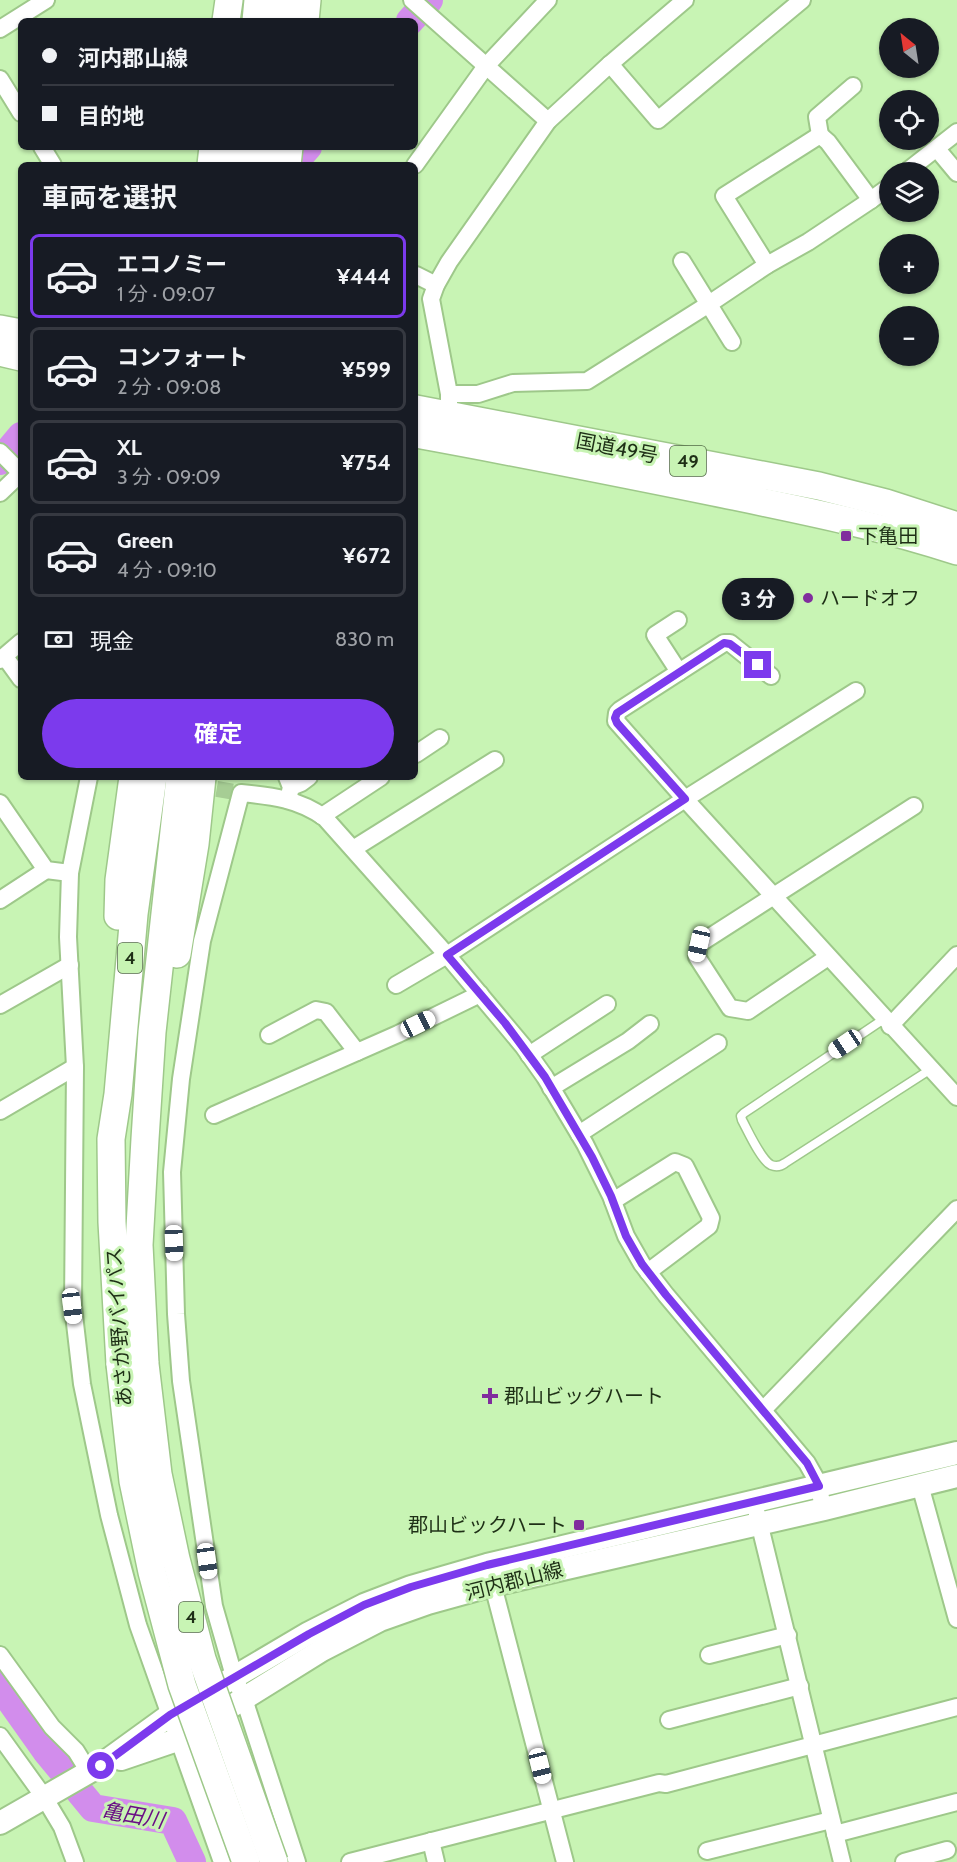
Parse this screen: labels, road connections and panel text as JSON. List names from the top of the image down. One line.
{"streets":{"highway":["国道49号","49","4","あさか野バイパス"],"main road":["河内郡山線"]},"water":["亀田川"],"places":{"transit":["下亀田","郡山ビックハート"],"other":["ハードオフ"],"health":["郡山ビッグハート"]},"north":"top left","page":{"map_buttons":["+","−"],"banner":["河内郡山線","目的地"],"heading":"車両を選択","list":[{"name":"エコノミー","note":"1 分 · 09:07","value":"¥444"},{"name":"コンフォート","note":"2 分 · 09:08","value":"¥599"},{"name":"XL","note":"3 分 · 09:09","value":"¥754"},{"name":"Green","note":"4 分 · 09:10","value":"¥672"}],"bubble":"3 分","pay":["現金","830 m"],"buttons":"確定"}}
